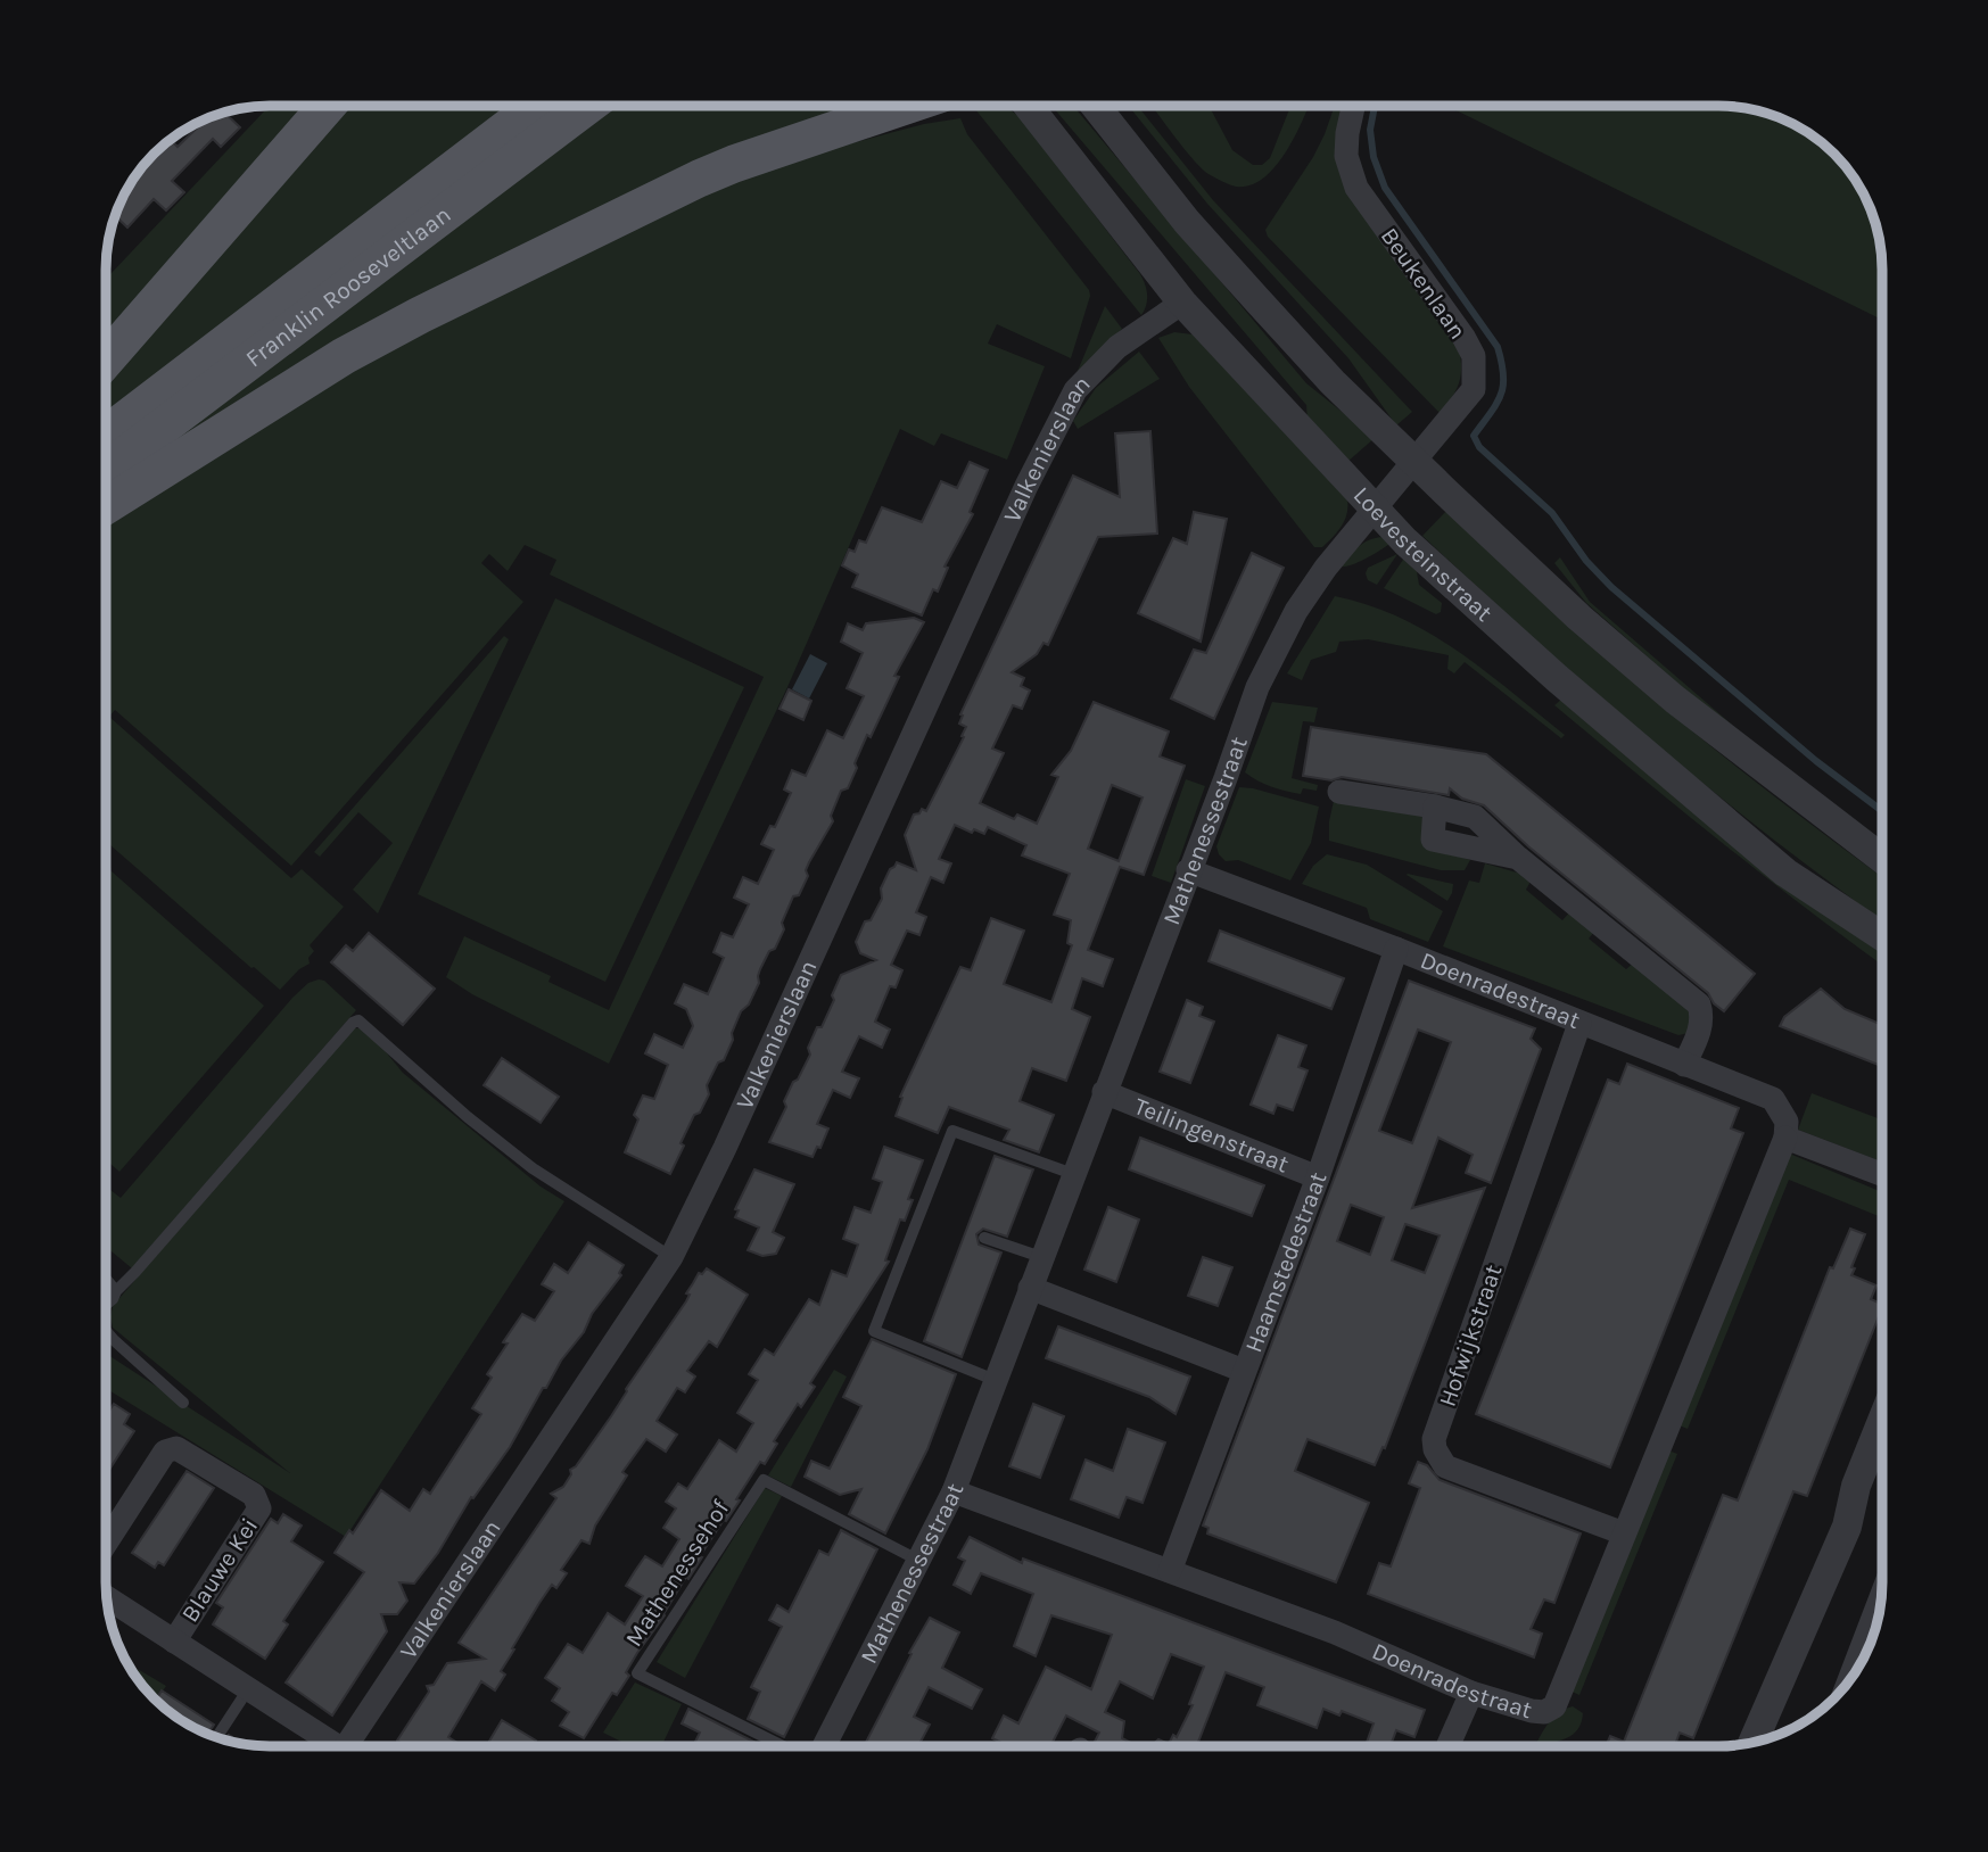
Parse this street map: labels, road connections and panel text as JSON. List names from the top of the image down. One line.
{"streets":{"main road":["Franklin Rooseveltlaan"],"street":["Beukenlaan","Valkenierslaan","Loevesteinstraat","Mathenessestraat","Doenradestraat","Teilingenstraat","Haamstedestraat","Hofwijkstraat","Blauwe Kei"],"lane":["Mathenessehof"]},"crossings":[["Beukenlaan","Loevesteinstraat"],["Beukenlaan","Mathenessestraat"],["Valkenierslaan","Loevesteinstraat"],["Loevesteinstraat","Mathenessestraat"],["Mathenessestraat","Doenradestraat"],["Mathenessestraat","Teilingenstraat"],["Mathenessestraat","Mathenessehof"],["Doenradestraat","Haamstedestraat"],["Doenradestraat","Hofwijkstraat"],["Teilingenstraat","Haamstedestraat"]]}
